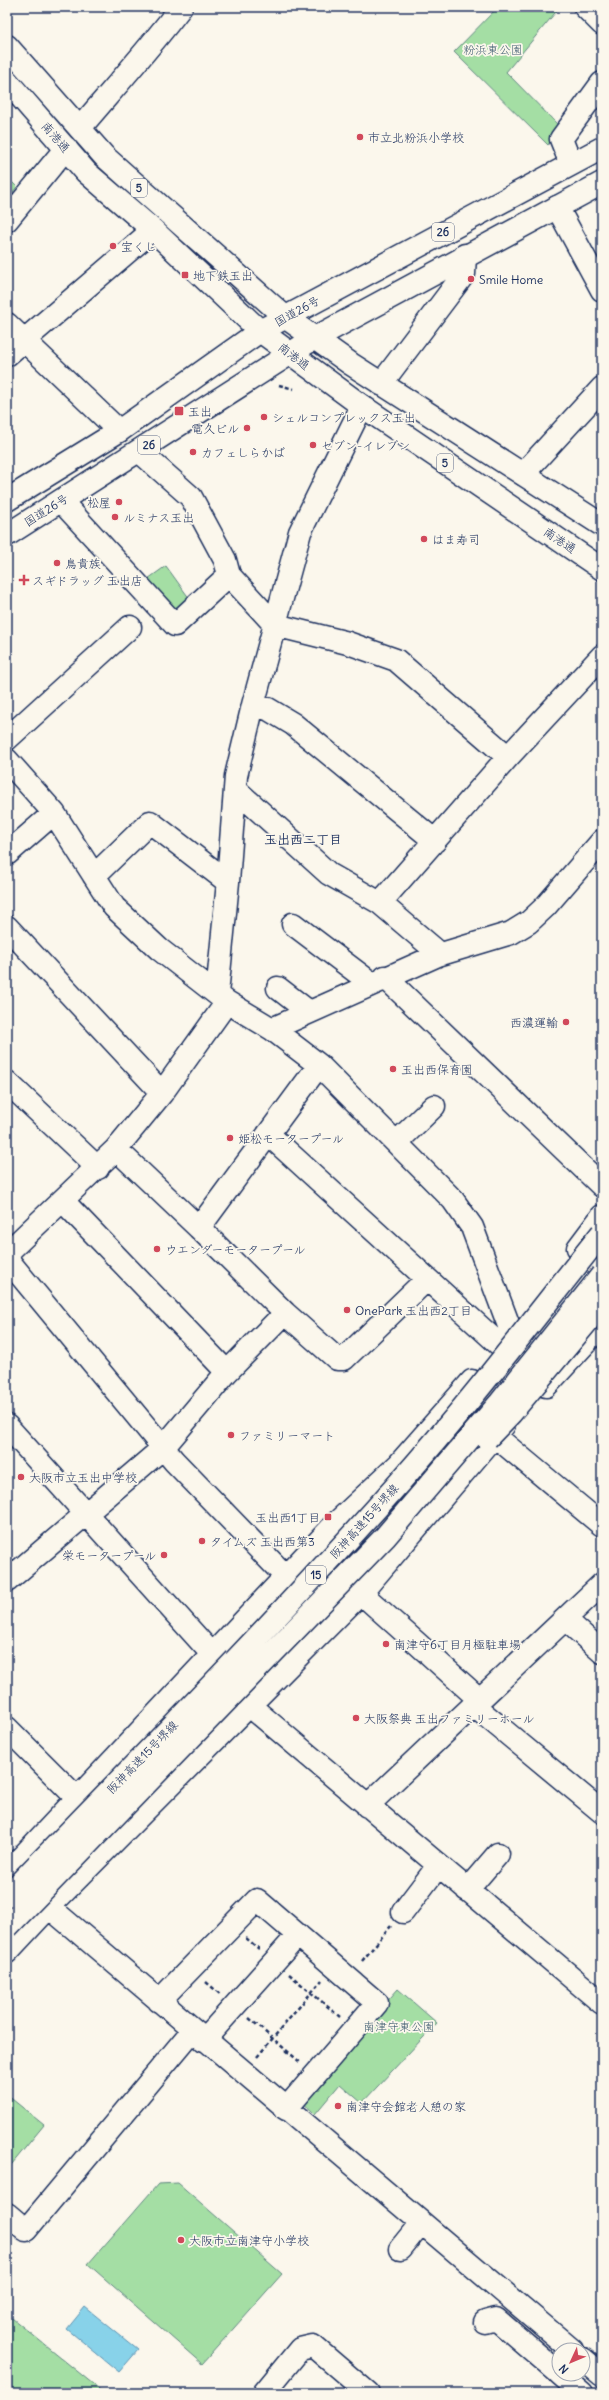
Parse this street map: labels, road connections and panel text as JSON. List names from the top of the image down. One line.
{"streets":{"main road":["南港通","5","26","国道26号","阪神高速15号堺線","15"]},"crossings":[["南港通","国道26号"],["阪神高速15号堺線","15"]],"districts":["玉出西二丁目"],"parks":["粉浜東公園","南津守東公園"],"places":{"other":["市立北粉浜小学校","宝くじ","Smile Home","シェルコンプレックス玉出","電久ビル","セブン-イレブン","カフェしらかば","松屋","ルミナス玉出","はま寿司","鳥貴族","西濃運輸","玉出西保育園","姫松モータープール","ウエンダーモータープール","OnePark 玉出西2丁目","ファミリーマート","大阪市立玉出中学校","タイムズ 玉出西第3","栄モータープール","南津守6丁目月極駐車場","大阪祭典 玉出ファミリーホール","南津守会館老人憩の家","大阪市立南津守小学校"],"transit":["地下鉄玉出","玉出","玉出西1丁目"],"health":["スギドラッグ 玉出店"]},"north":"bottom left"}
